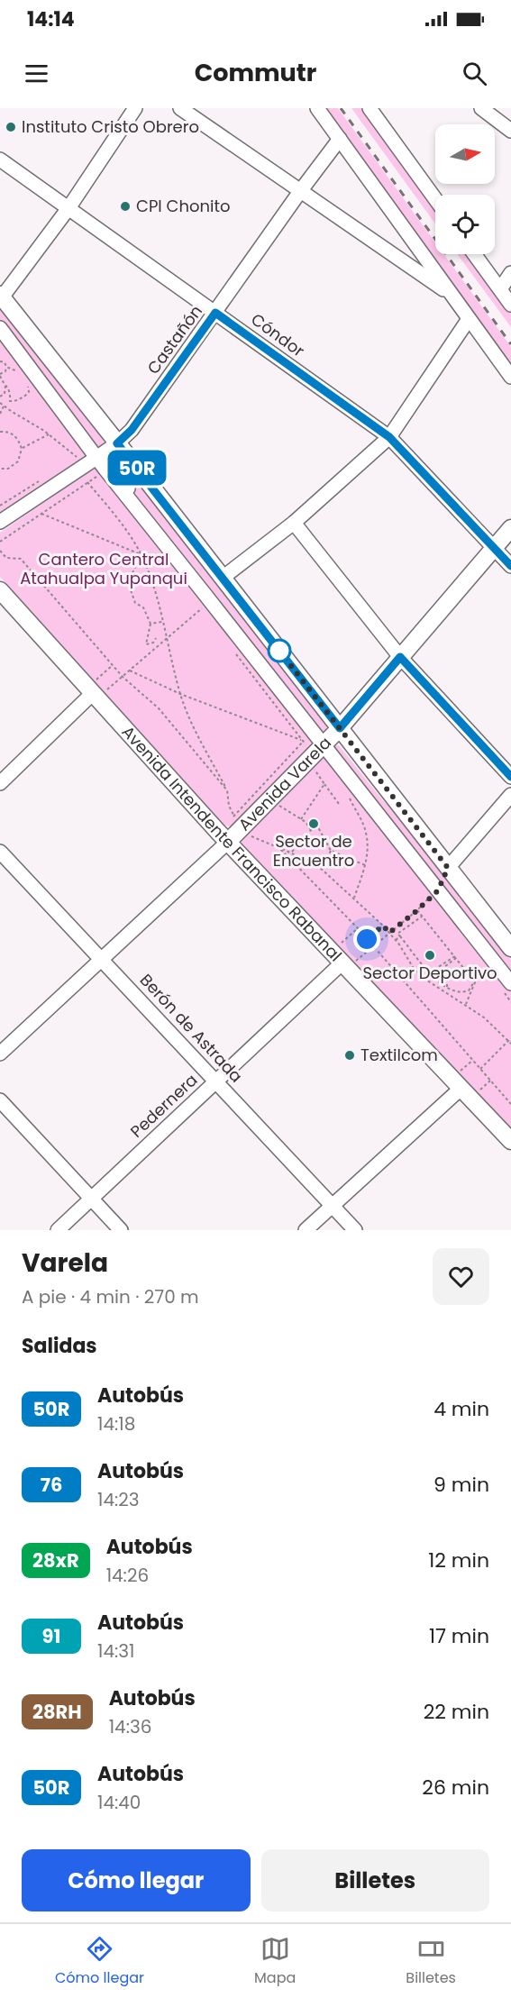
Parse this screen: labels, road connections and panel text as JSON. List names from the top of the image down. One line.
{"streets":{"main road":["Avenida Varela","Avenida Intendente Francisco Rabanal"],"street":["Cóndor","Castañón","Berón de Astrada","Pedernera"]},"crossings":[["Cóndor","Castañón"],["Cóndor","Avenida Varela"],["Avenida Varela","Avenida Intendente Francisco Rabanal"],["Avenida Intendente Francisco Rabanal","Pedernera"],["Berón de Astrada","Pedernera"]],"parks":["Cantero Central Atahualpa Yupanqui"],"places":["Instituto Cristo Obrero","CPI Chonito","Sector de Encuentro","Sector Deportivo","Textilcom"],"lines":["bus line 50R"],"north":"right","page":{"status":"14:14","header":"Commutr","on_map":"50R","heading":[["Varela","A pie · 4 min · 270 m"],"Salidas"],"list":[{"mark":"50R","name":"Autobús","note":"14:18","value":"4 min"},{"mark":"76","name":"Autobús","note":"14:23","value":"9 min"},{"mark":"28xR","name":"Autobús","note":"14:26","value":"12 min"},{"mark":"91","name":"Autobús","note":"14:31","value":"17 min"},{"mark":"28RH","name":"Autobús","note":"14:36","value":"22 min"},{"mark":"50R","name":"Autobús","note":"14:40","value":"26 min"}],"buttons":["Cómo llegar","Billetes"],"tabs":["Cómo llegar","Mapa","Billetes"]}}
